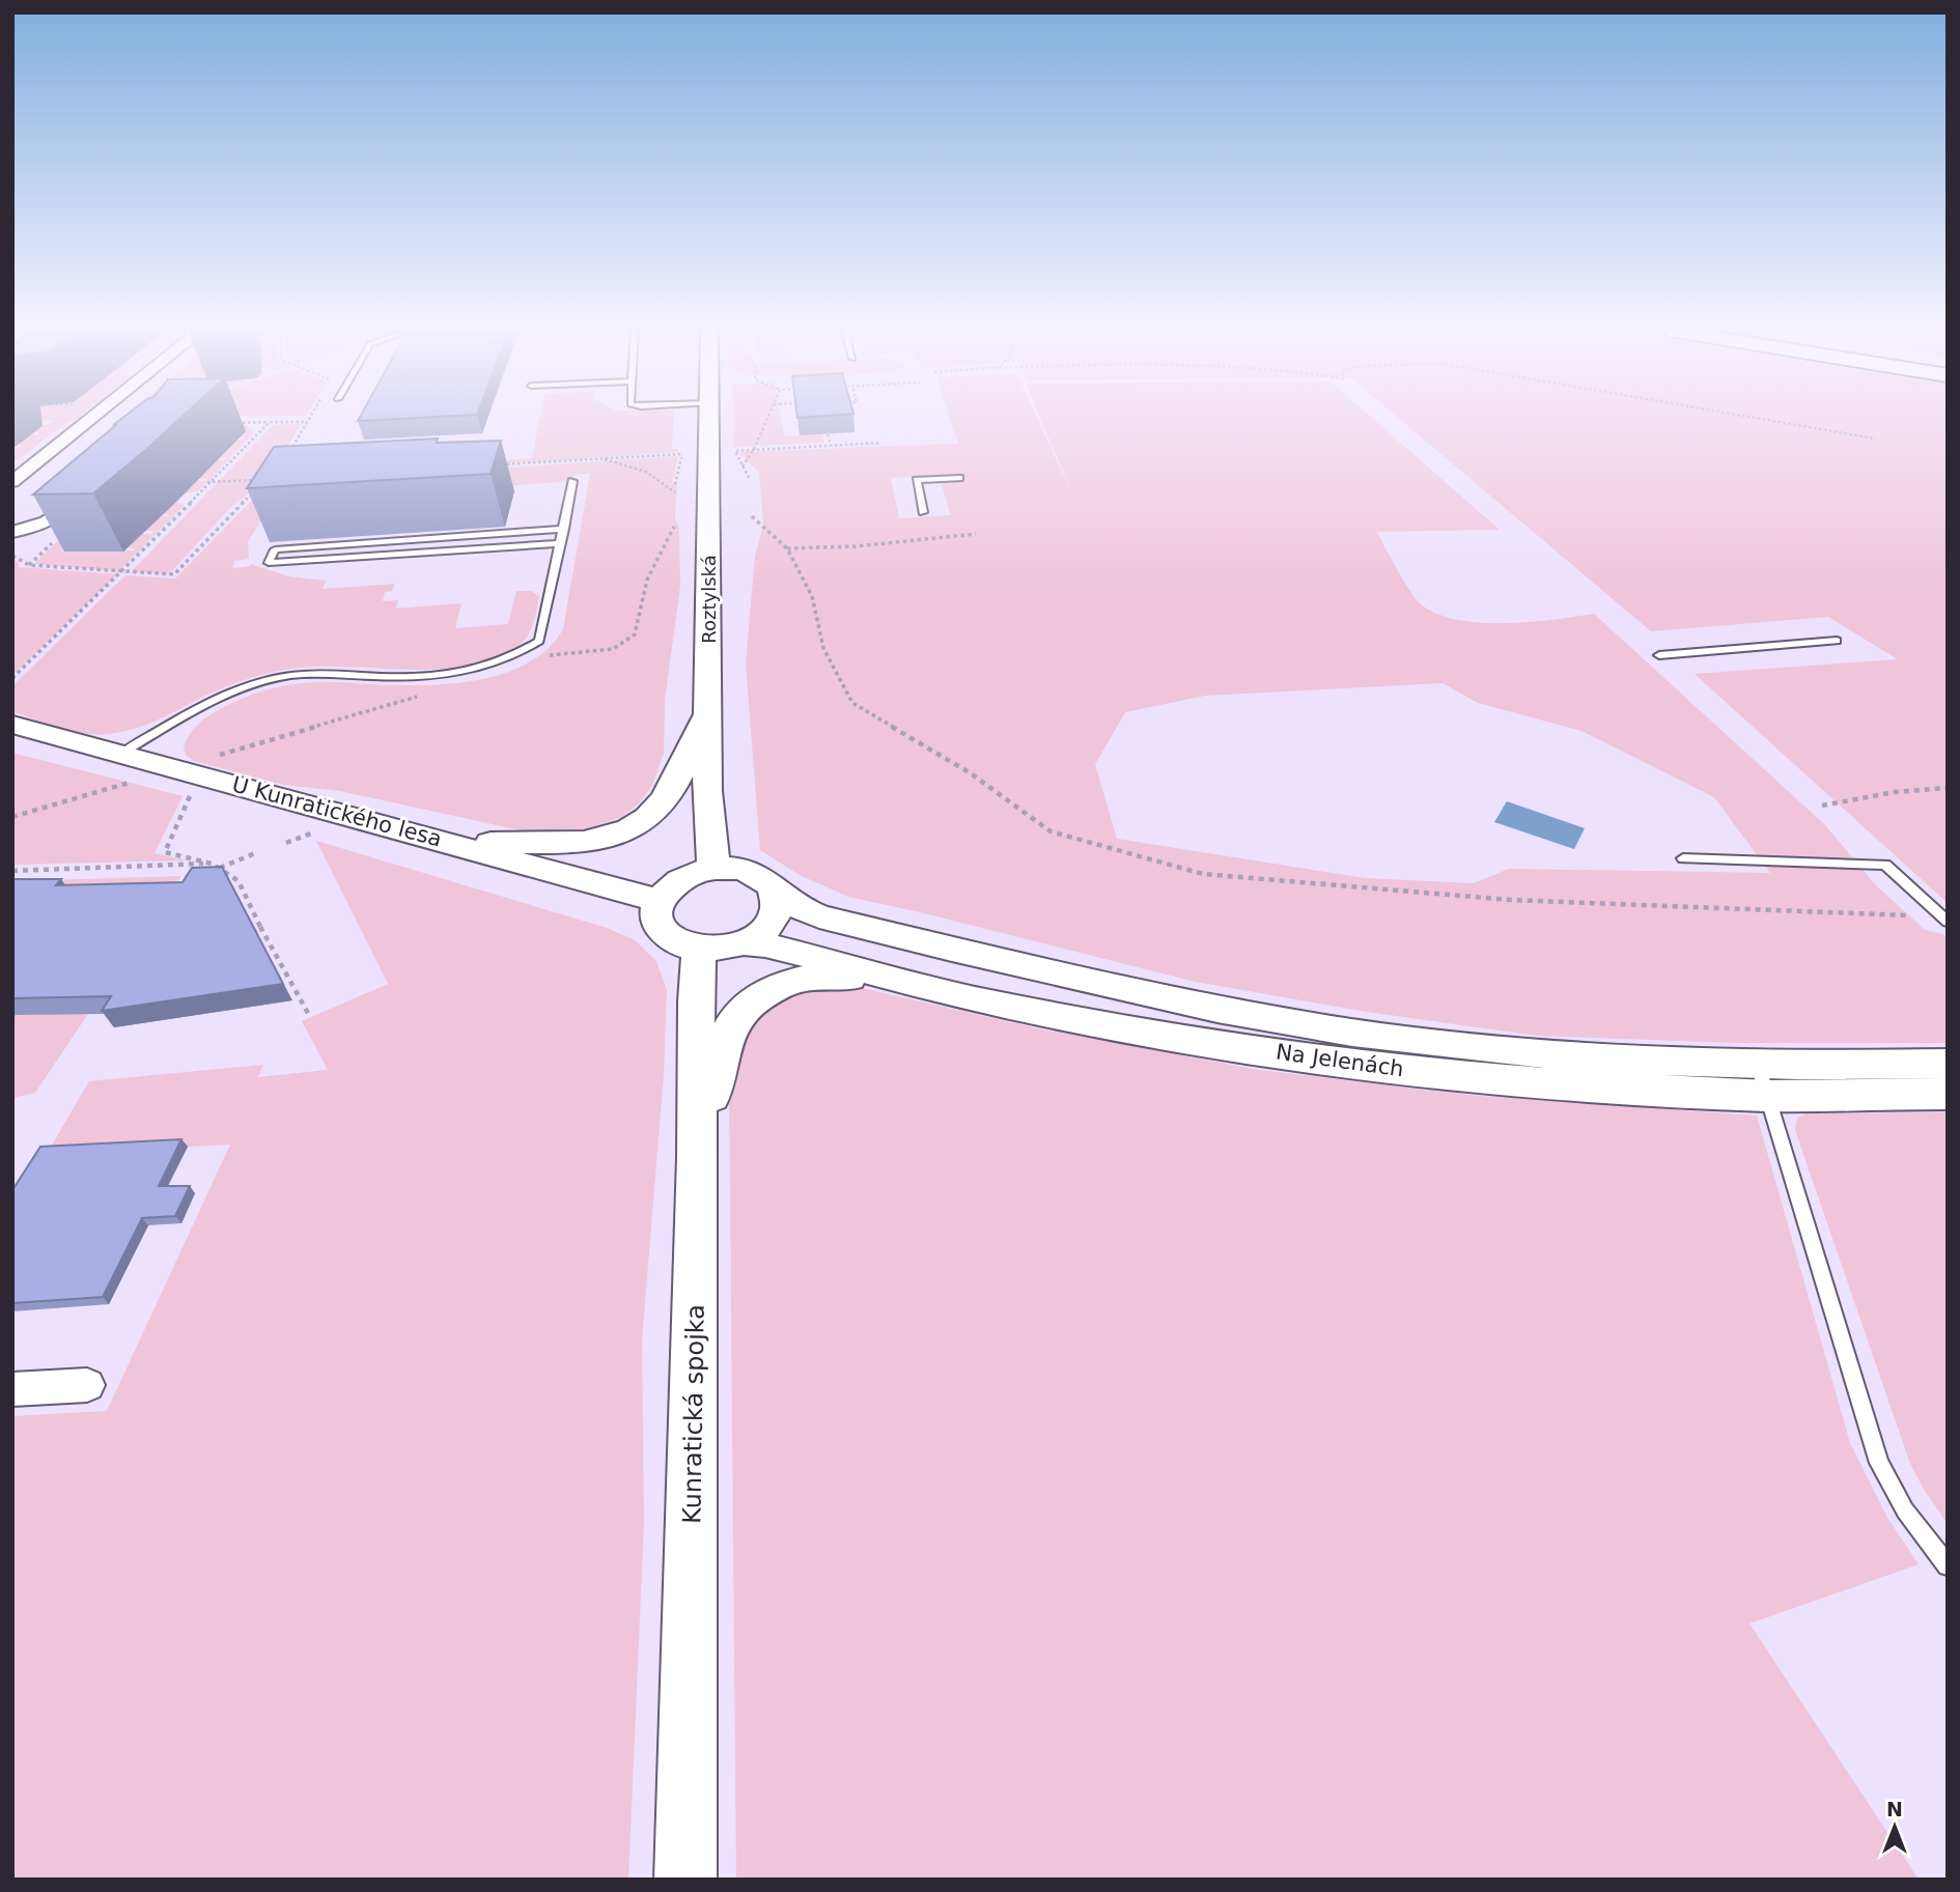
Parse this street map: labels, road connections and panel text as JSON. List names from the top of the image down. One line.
{"streets":{"main road":["Roztylská","U Kunratického lesa","Na Jelenách","Kunratická spojka"]},"crossings":[["Roztylská","U Kunratického lesa"],["Roztylská","Na Jelenách"],["Roztylská","Kunratická spojka"],["U Kunratického lesa","Na Jelenách"],["U Kunratického lesa","Kunratická spojka"],["Na Jelenách","Kunratická spojka"]],"north":"top"}
